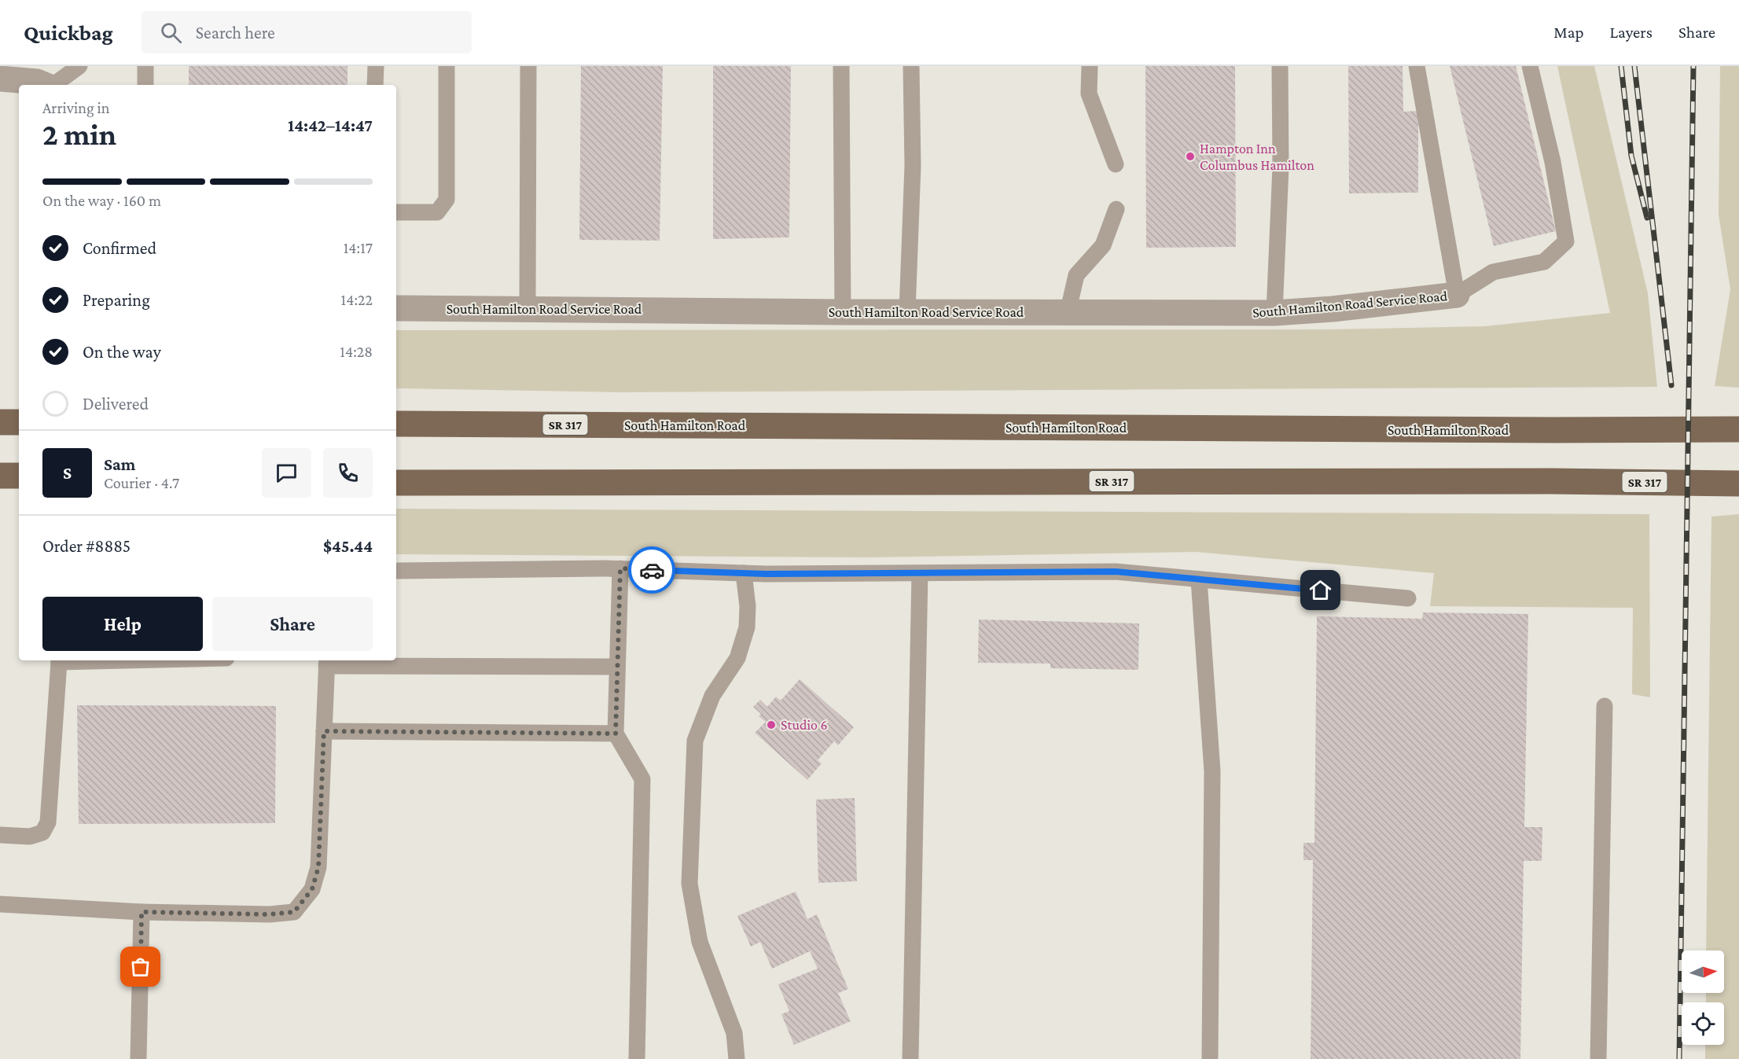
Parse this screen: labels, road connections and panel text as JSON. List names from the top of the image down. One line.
{"streets":{"main road":["SR 317","South Hamilton Road"],"street":["South Hamilton Road Service Road"]},"places":["Hampton Inn Columbus Hamilton","Studio 6"],"north":"right","page":{"header":"Quickbag","search":"Search here","nav":["Map","Layers","Share"],"heading":["2 min","Arriving in","14:42–14:47"],"panel":["Sam","Courier · 4.7","Order #8885","$45.44"],"bar":"On the way · 160 m","list":[["Confirmed","14:17"],["Preparing","14:22"],["On the way","14:28"],"Delivered"],"round":"S","buttons":["Help","Share"]}}
